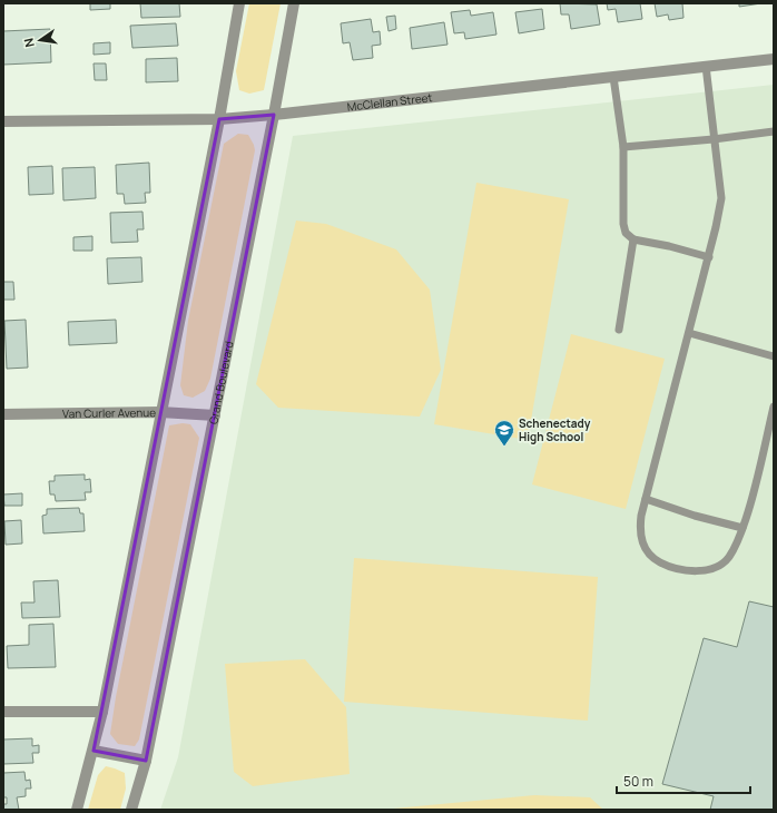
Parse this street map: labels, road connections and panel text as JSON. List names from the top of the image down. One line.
{"streets":{"street":["McClellan Street","Grand Boulevard","Van Curler Avenue"]},"crossings":[["McClellan Street","Grand Boulevard"],["Grand Boulevard","Van Curler Avenue"]],"places":{"school or university":["Schenectady High School"]},"scale_bar":"50 m","north":"left"}
